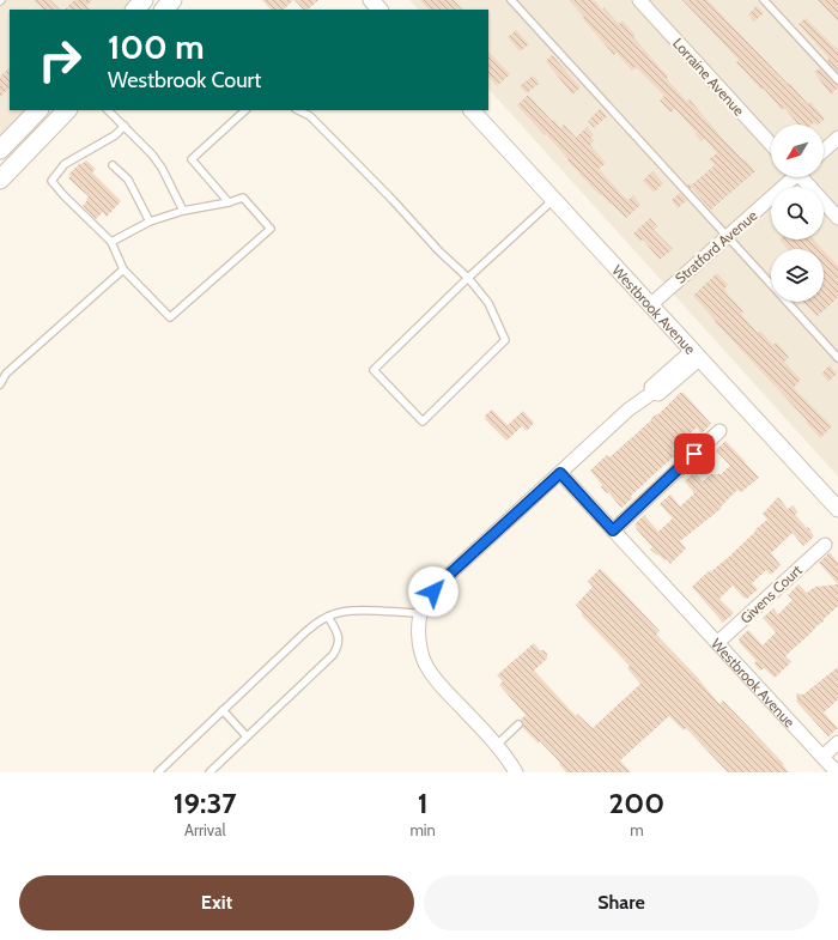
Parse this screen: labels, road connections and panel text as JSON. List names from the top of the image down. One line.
{"streets":{"street":["Lorraine Avenue","Stratford Avenue","Westbrook Avenue","Givens Court"]},"crossings":[["Stratford Avenue","Westbrook Avenue"],["Westbrook Avenue","Givens Court"]],"north":"bottom left","page":{"turn":["100 m","Westbrook Court"],"eta":["19:37","Arrival","1","min","200","m"],"buttons":["Exit","Share"]}}
